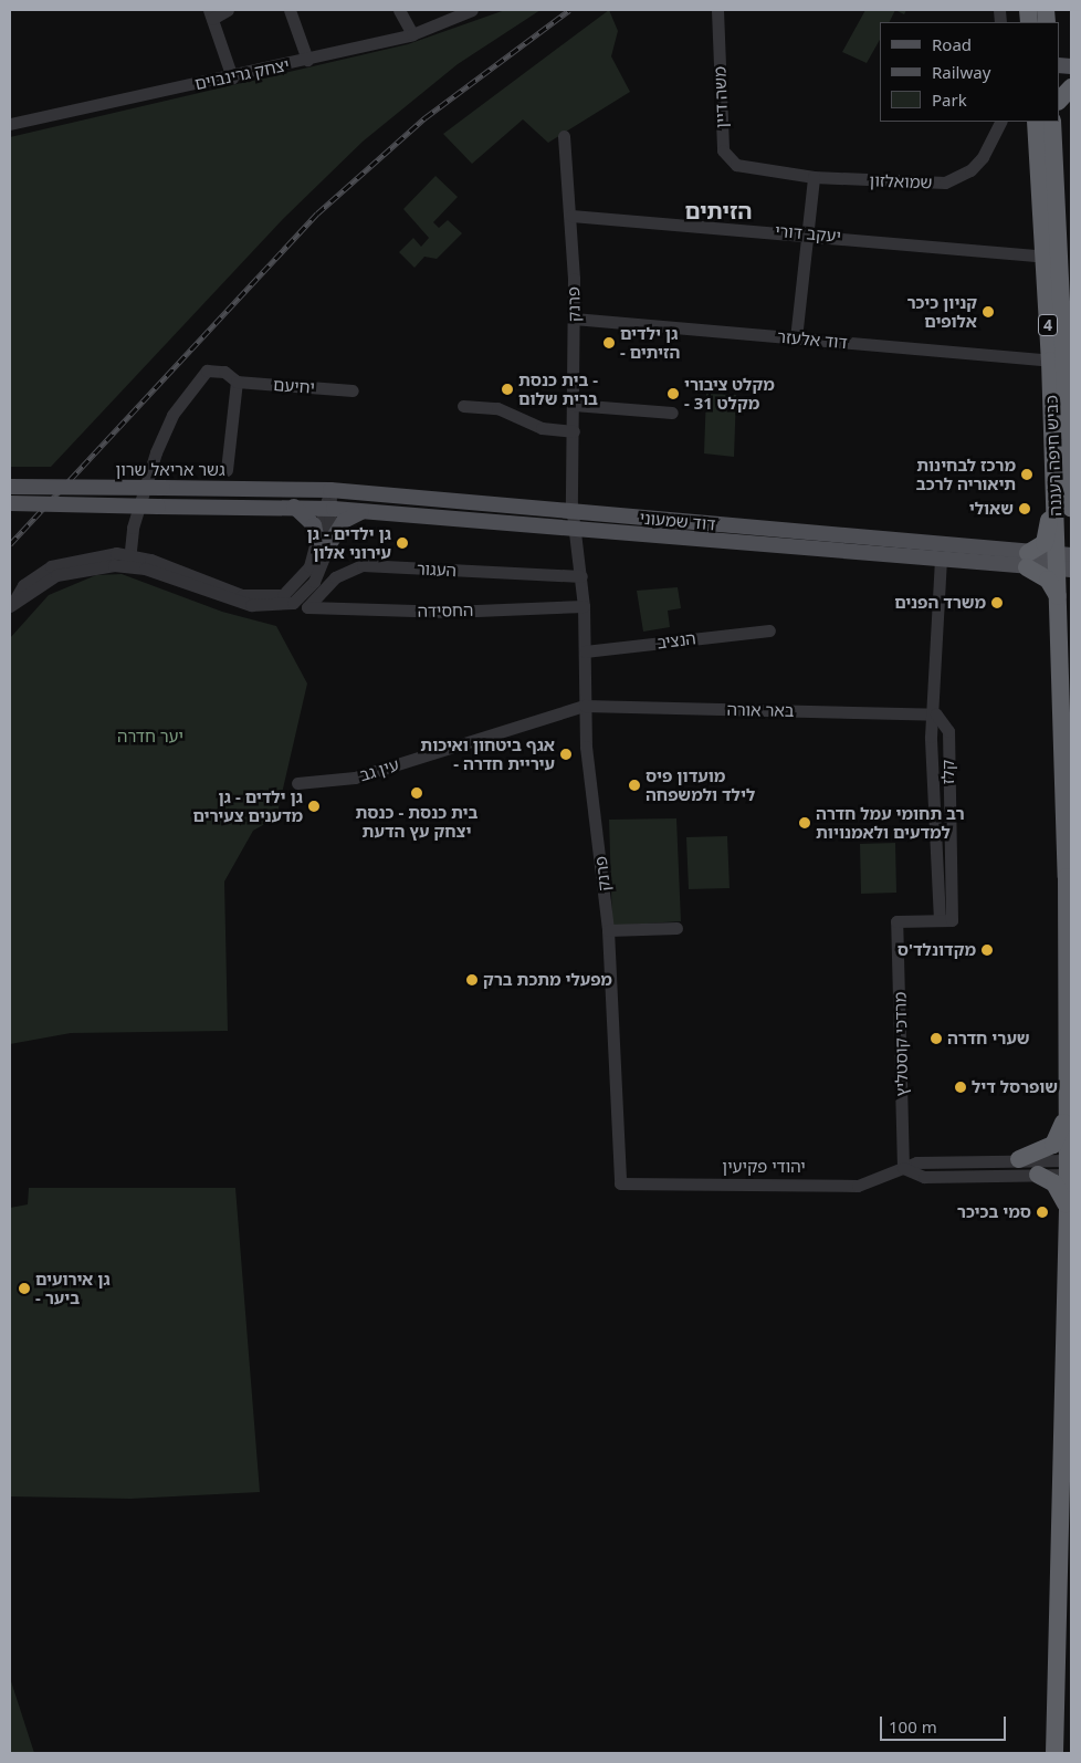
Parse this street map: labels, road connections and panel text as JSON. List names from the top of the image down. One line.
{"streets":{"highway":["4","כביש חיפה רעננה"],"main road":["גשר אריאל שרון","דוד שמעוני"],"street":["יצחק גרינבוים","משה דיין","שמואלזון","יעקב דורי","פרנק","דוד אלעזר","יחיעם","העגור","החסידה","הנציב","באר אורה","עין גב","קלז","מרדכי קוסטליץ","יהודי פקיעין"]},"crossings":[["משה דיין","שמואלזון"],["יעקב דורי","פרנק"],["יעקב דורי","כביש חיפה רעננה"],["פרנק","דוד אלעזר"],["פרנק","דוד שמעוני"],["פרנק","העגור"],["פרנק","החסידה"],["פרנק","הנציב"],["פרנק","באר אורה"],["פרנק","עין גב"],["פרנק","יהודי פקיעין"],["דוד אלעזר","כביש חיפה רעננה"],["כביש חיפה רעננה","דוד שמעוני"],["כביש חיפה רעננה","יהודי פקיעין"],["גשר אריאל שרון","דוד שמעוני"],["דוד שמעוני","קלז"],["העגור","החסידה"],["באר אורה","עין גב"],["באר אורה","קלז"],["קלז","מרדכי קוסטליץ"],["מרדכי קוסטליץ","יהודי פקיעין"]],"districts":["הזיתים"],"parks":["יער חדרה"],"places":["קניון כיכר אלופים","גן ילדים - הזיתים","בית כנסת - ברית שלום","מקלט ציבורי - מקלט 31","מרכז לבחינות תיאוריה לרכב","שאולי","גן ילדים - גן עירוני אלון","משרד הפנים","אגף ביטחון ואיכות - עיריית חדרה","מועדון פיס לילד ולמשפחה","בית כנסת - כנסת יצחק עץ הדעת","גן ילדים - גן מדענים צעירים","רב תחומי עמל חדרה למדעים ולאמנויות","מקדונלד'ס","מפעלי מתכת ברק","שערי חדרה","שופרסל דיל","סמי בכיכר","גן אירועים - ביער"],"legend":["Road","Railway","Park"],"scale_bar":"100 m"}
